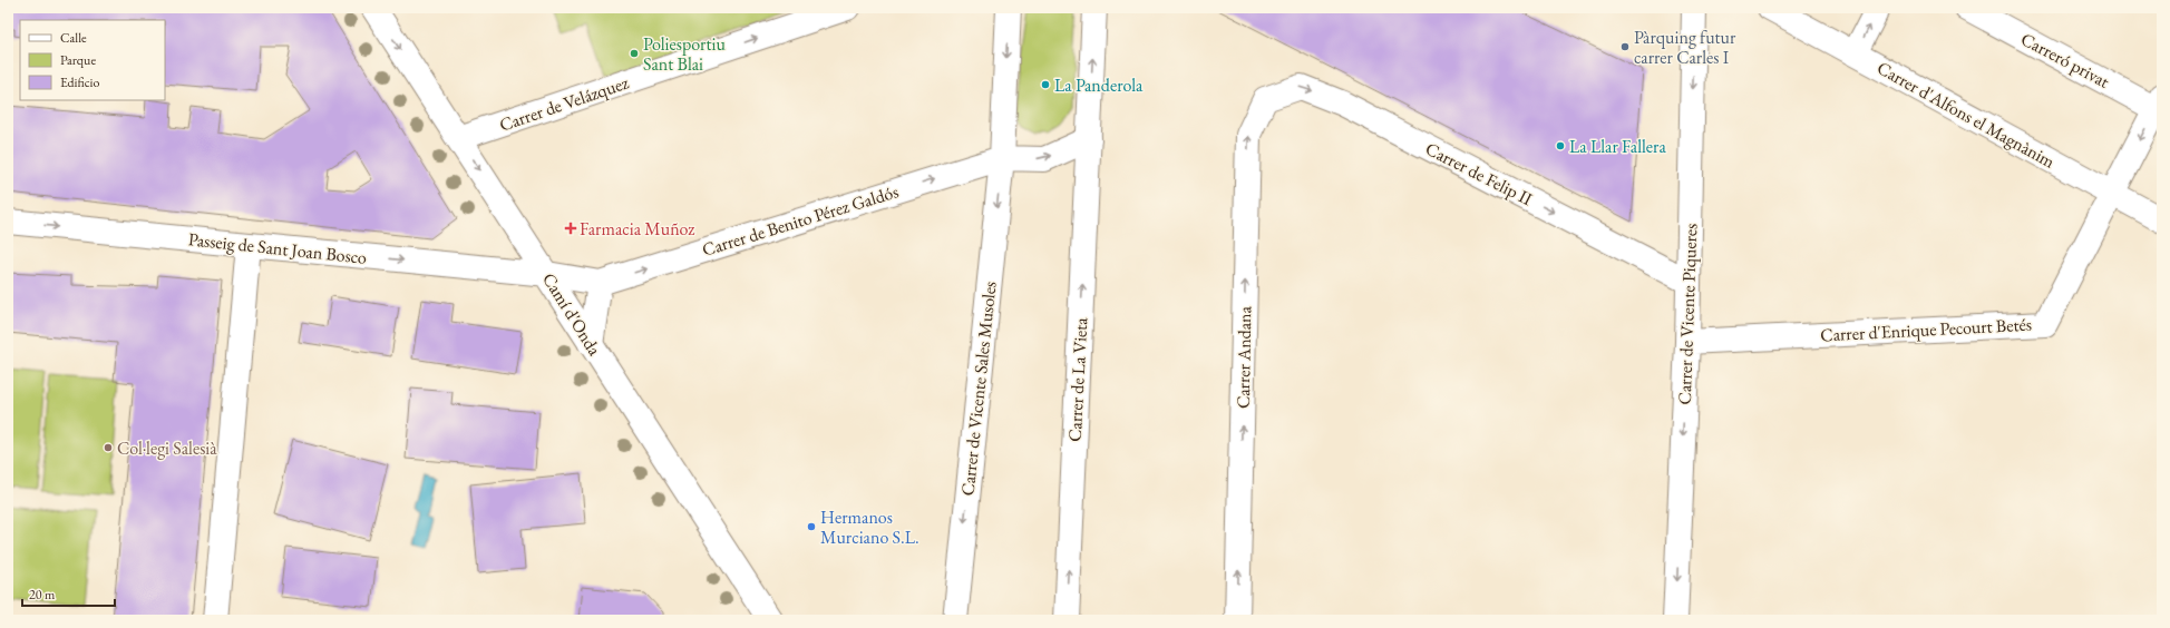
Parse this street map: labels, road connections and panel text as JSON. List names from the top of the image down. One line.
{"streets":{"street":["Carreró privat","Carrer de Velázquez","Carrer d'Alfons el Magnànim","Carrer de Felip II","Carrer de Benito Pérez Galdós","Passeig de Sant Joan Bosco","Camí d'Onda","Carrer de Vicente Piqueres","Carrer d'Enrique Pecourt Betés","Carrer Andana","Carrer de La Vieta","Carrer de Vicente Sales Musoles"]},"crossings":[["Carrer de Velázquez","Camí d'Onda"],["Carrer d'Alfons el Magnànim","Carrer d'Enrique Pecourt Betés"],["Carrer de Felip II","Carrer de Vicente Piqueres"],["Carrer de Felip II","Carrer Andana"],["Carrer de Benito Pérez Galdós","Passeig de Sant Joan Bosco"],["Carrer de Benito Pérez Galdós","Camí d'Onda"],["Carrer de Benito Pérez Galdós","Carrer de La Vieta"],["Carrer de Benito Pérez Galdós","Carrer de Vicente Sales Musoles"],["Passeig de Sant Joan Bosco","Camí d'Onda"],["Carrer de Vicente Piqueres","Carrer d'Enrique Pecourt Betés"]],"one_way":["Carrer de Velázquez","Carrer de Felip II","Carrer de Benito Pérez Galdós","Passeig de Sant Joan Bosco","Camí d'Onda","Carrer de Vicente Piqueres","Carrer Andana","Carrer de La Vieta","Carrer de Vicente Sales Musoles"],"places":{"other":["Pàrquing futur carrer Carles I","Poliesportiu Sant Blai","La Panderola","La Llar Fallera","Col·legi Salesià","Hermanos Murciano S.L."],"health":["Farmacia Muñoz"]},"legend":["Calle","Parque","Edificio"],"scale_bar":"20 m"}
